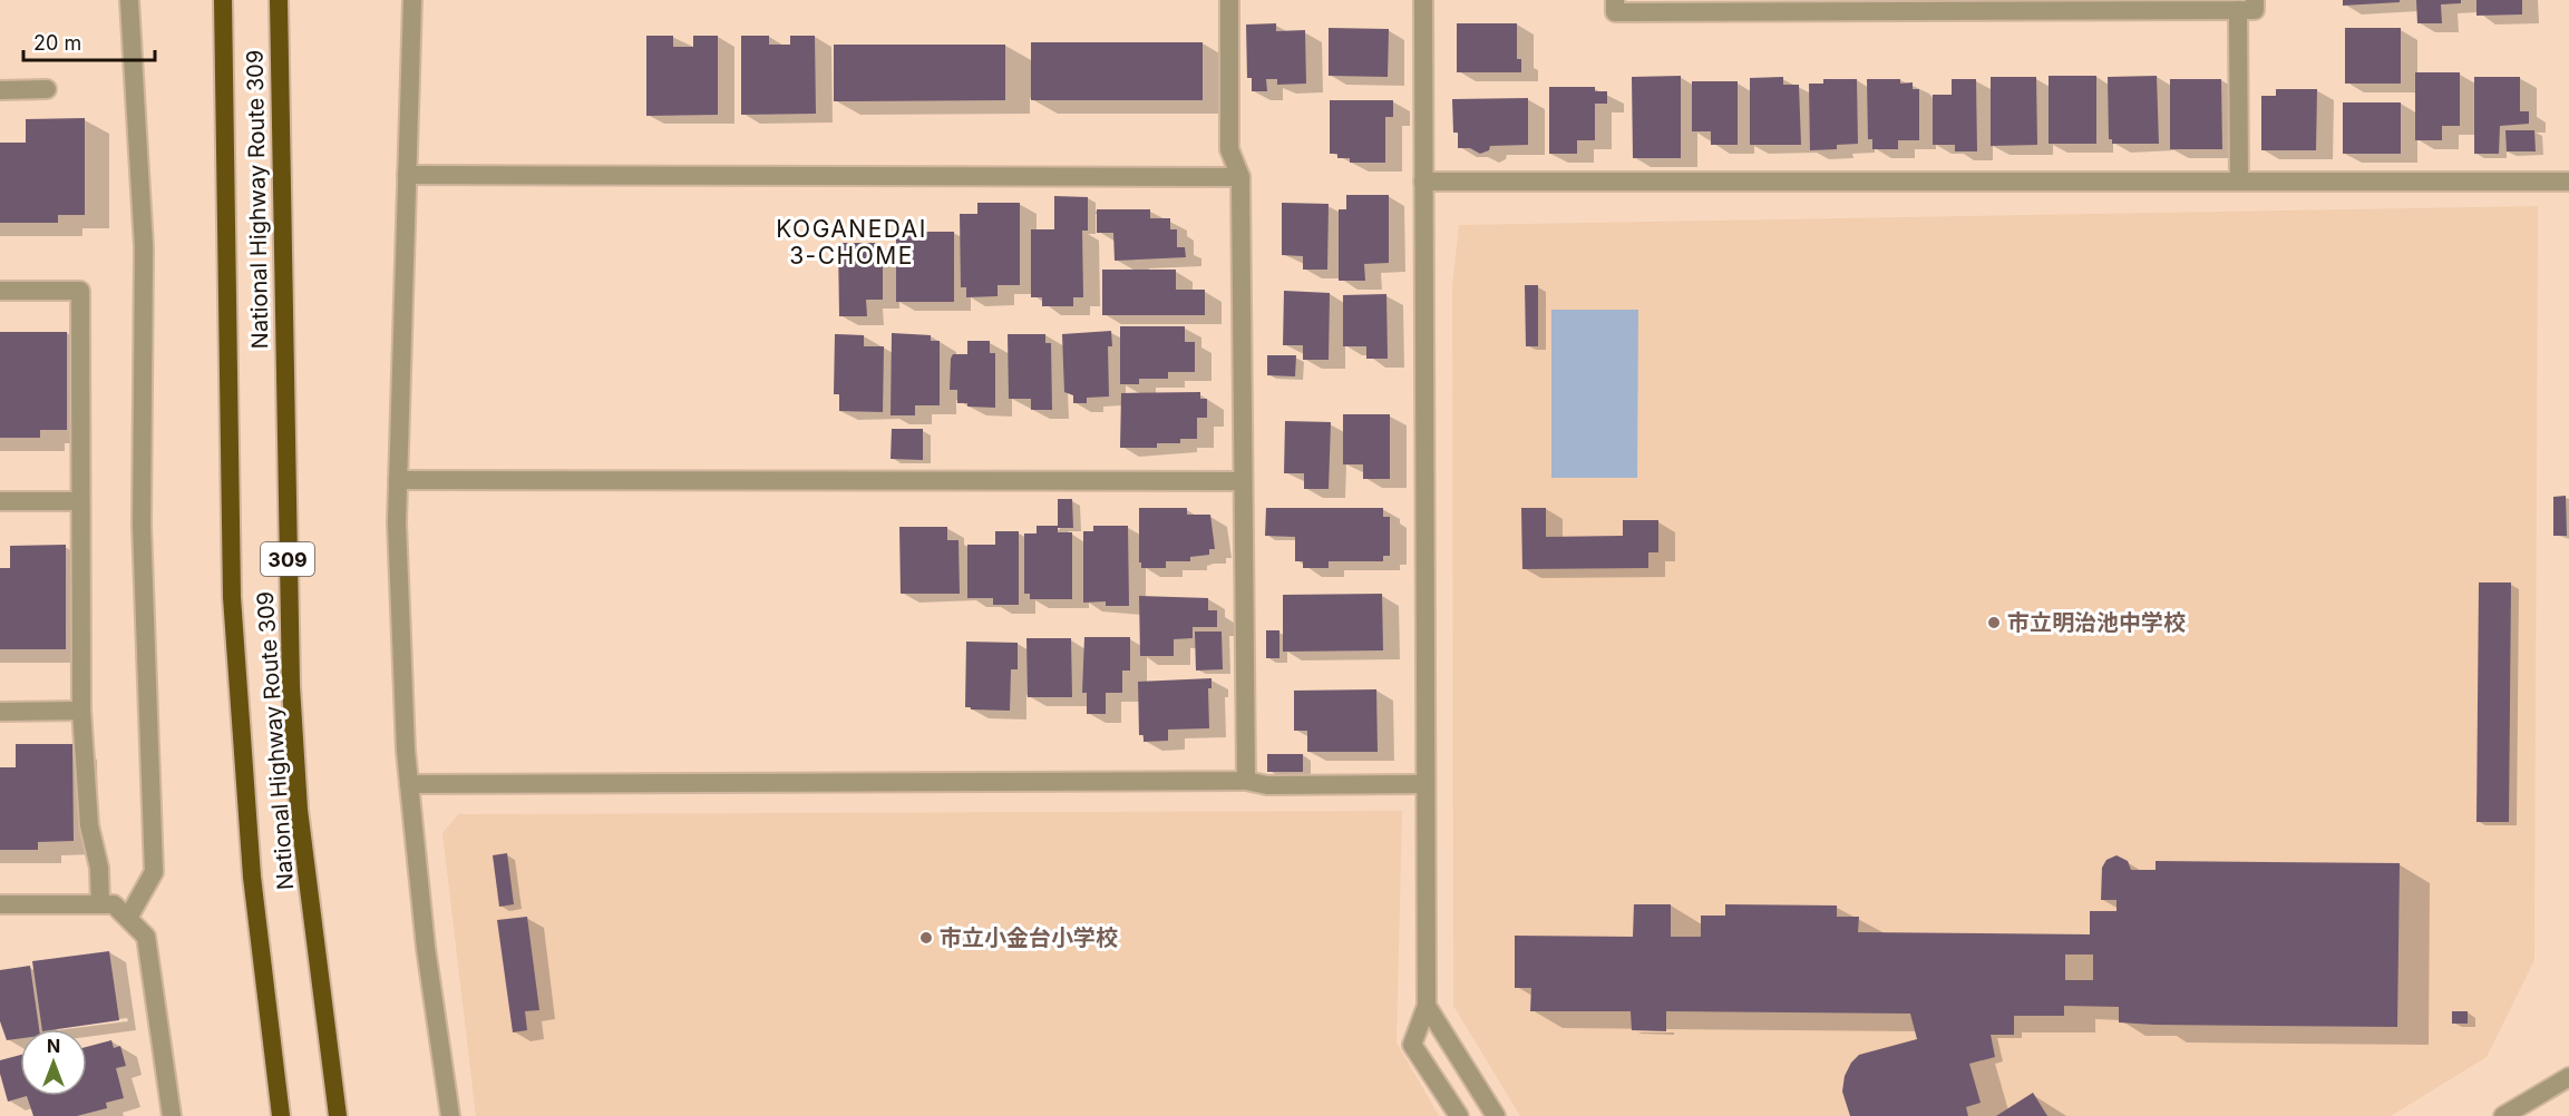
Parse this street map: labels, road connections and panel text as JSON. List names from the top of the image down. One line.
{"streets":{"highway":["National Highway Route 309","309"]},"districts":["KOGANEDAI 3-CHOME"],"places":["市立明治池中学校","市立小金台小学校"],"scale_bar":"20 m","north":"top"}
